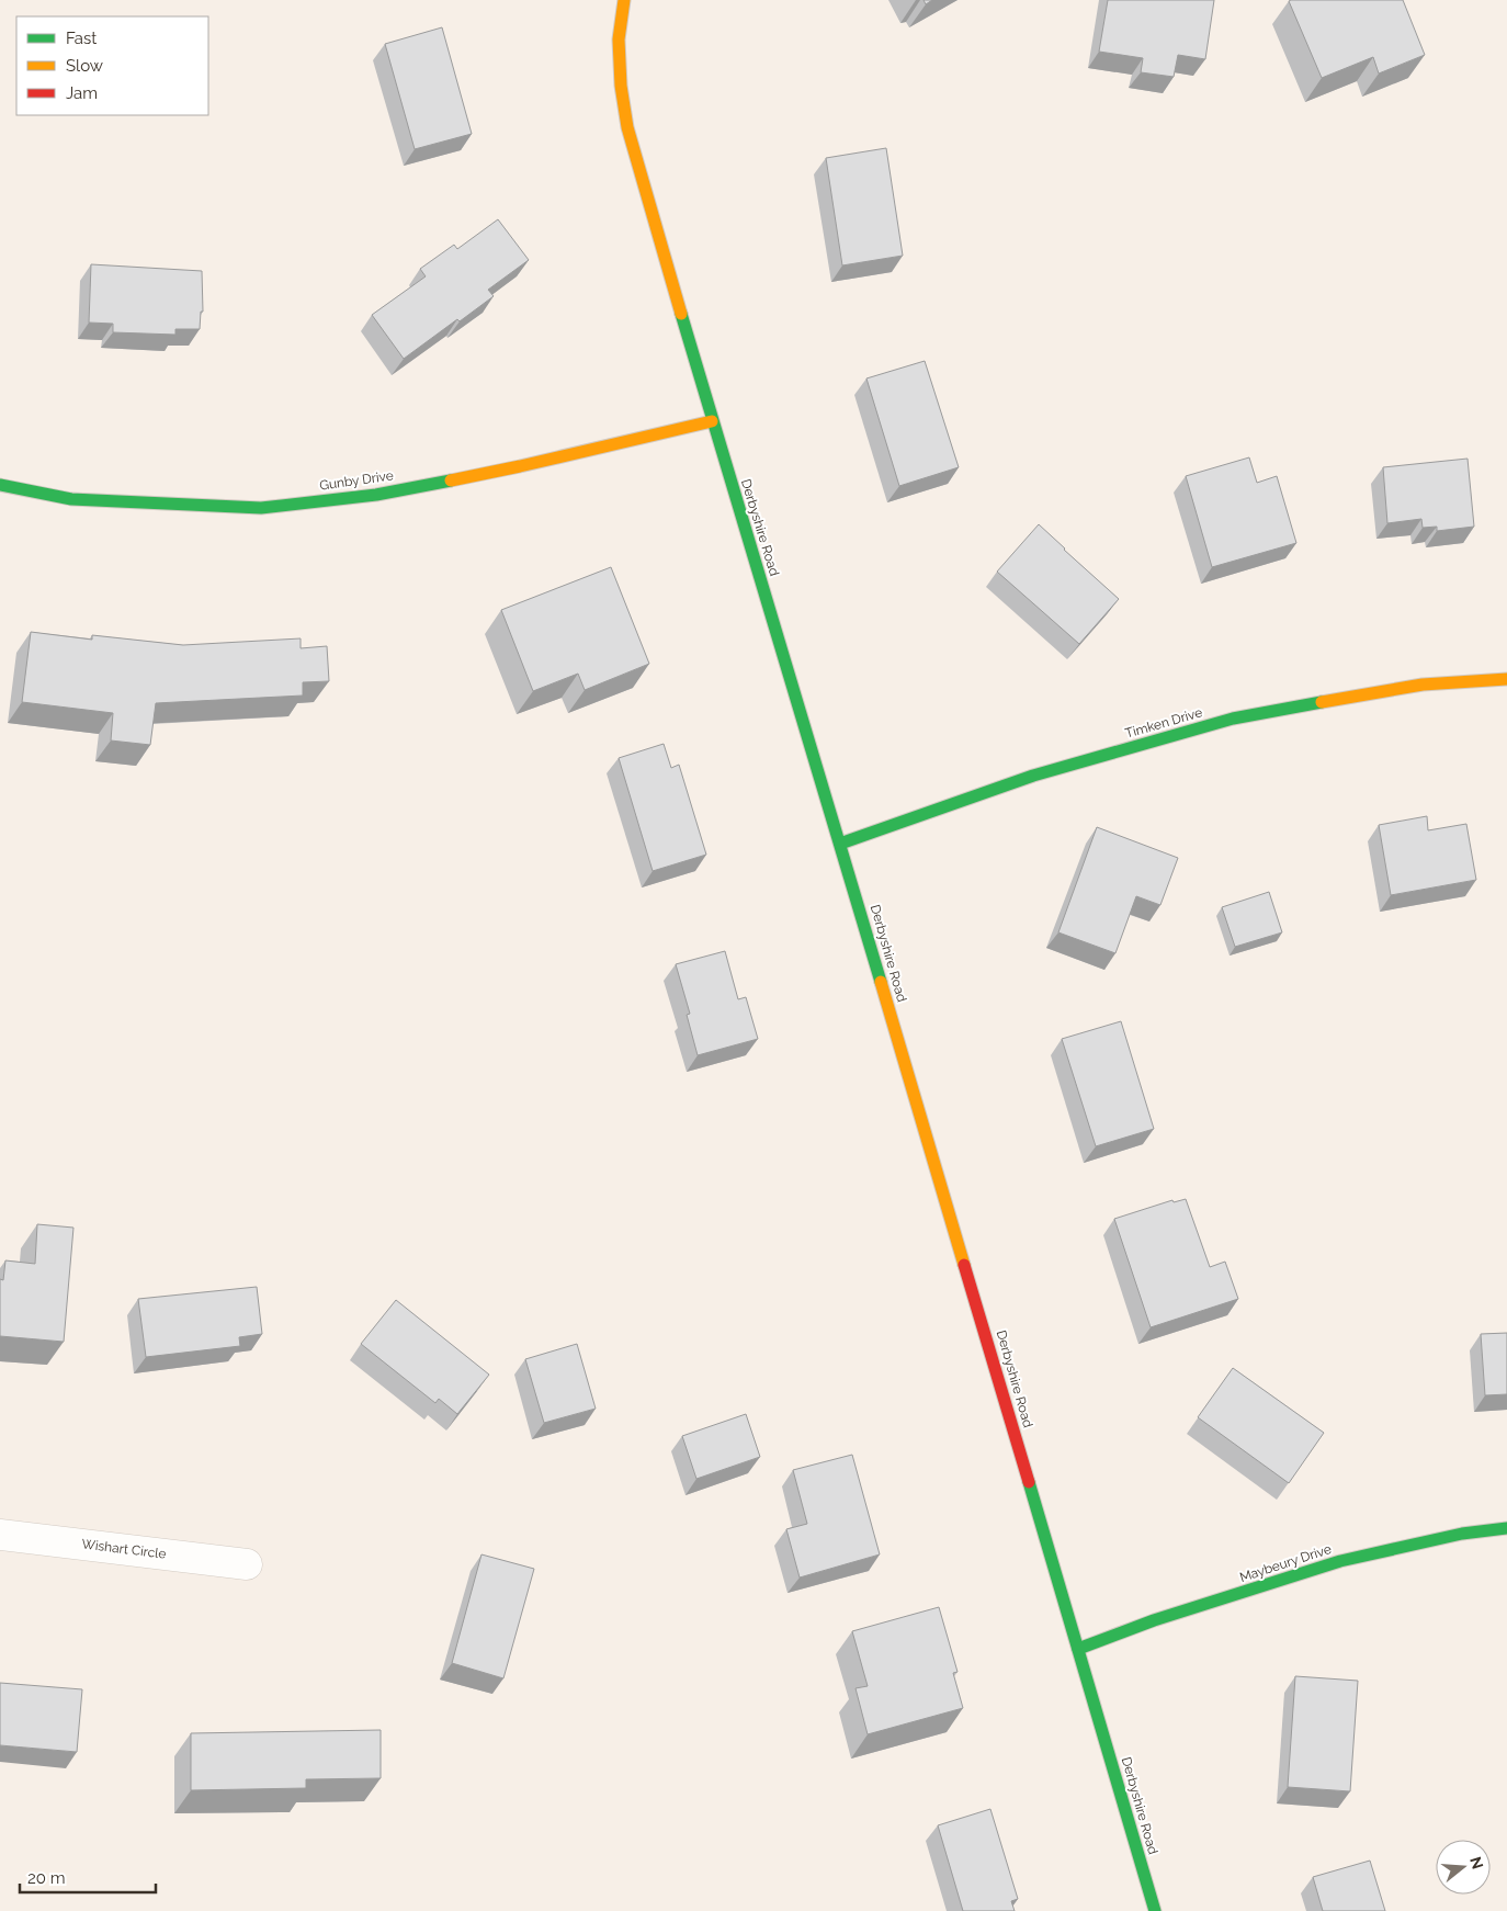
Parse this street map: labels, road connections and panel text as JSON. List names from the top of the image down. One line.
{"streets":{"street":["Gunby Drive","Derbyshire Road","Timken Drive","Wishart Circle","Maybeury Drive"]},"crossings":[["Gunby Drive","Derbyshire Road"],["Derbyshire Road","Timken Drive"],["Derbyshire Road","Maybeury Drive"]],"legend":["Fast","Slow","Jam"],"scale_bar":"20 m","north":"right"}
